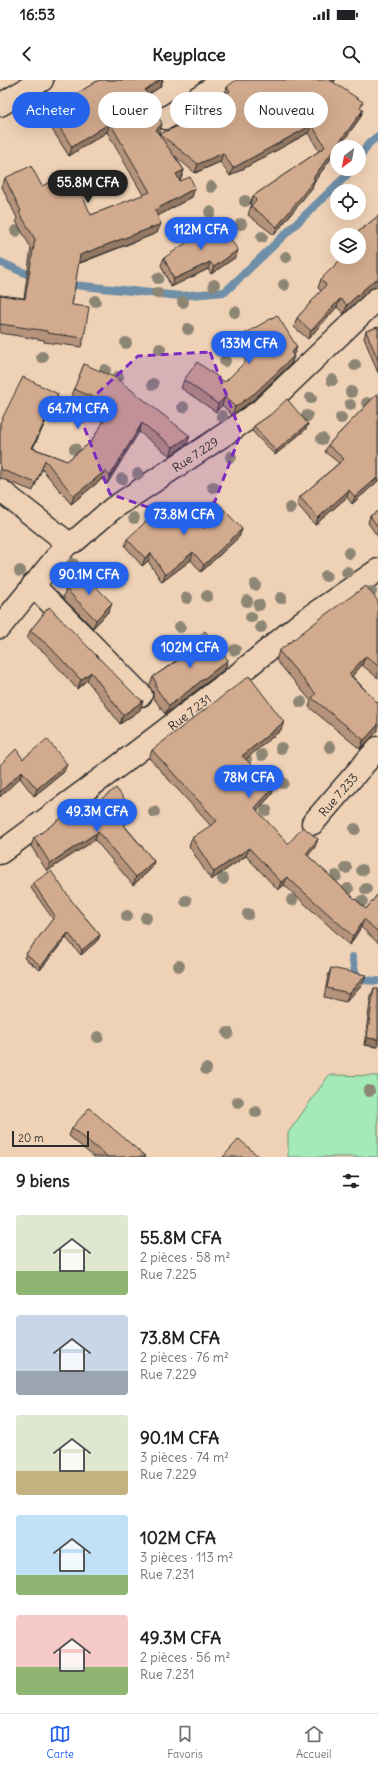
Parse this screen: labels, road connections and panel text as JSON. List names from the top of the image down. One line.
{"streets":{"street":["Rue 7.229","Rue 7.231","Rue 7.233"]},"scale_bar":"20 m","north":"bottom left","page":{"status":"16:53","header":"Keyplace","chip":["Acheter","Louer","Filtres","Nouveau"],"price":["55.8M CFA","112M CFA","133M CFA","64.7M CFA","73.8M CFA","90.1M CFA","102M CFA","78M CFA","49.3M CFA"],"scale":"20 m","heading":"9 biens","list":[{"name":"55.8M CFA","note":"2 pièces · 58 m² · Rue 7.225"},{"name":"73.8M CFA","note":"2 pièces · 76 m² · Rue 7.229"},{"name":"90.1M CFA","note":"3 pièces · 74 m² · Rue 7.229"},{"name":"102M CFA","note":"3 pièces · 113 m² · Rue 7.231"},{"name":"49.3M CFA","note":"2 pièces · 56 m² · Rue 7.231"}],"tabs":["Carte","Favoris","Accueil"]}}
